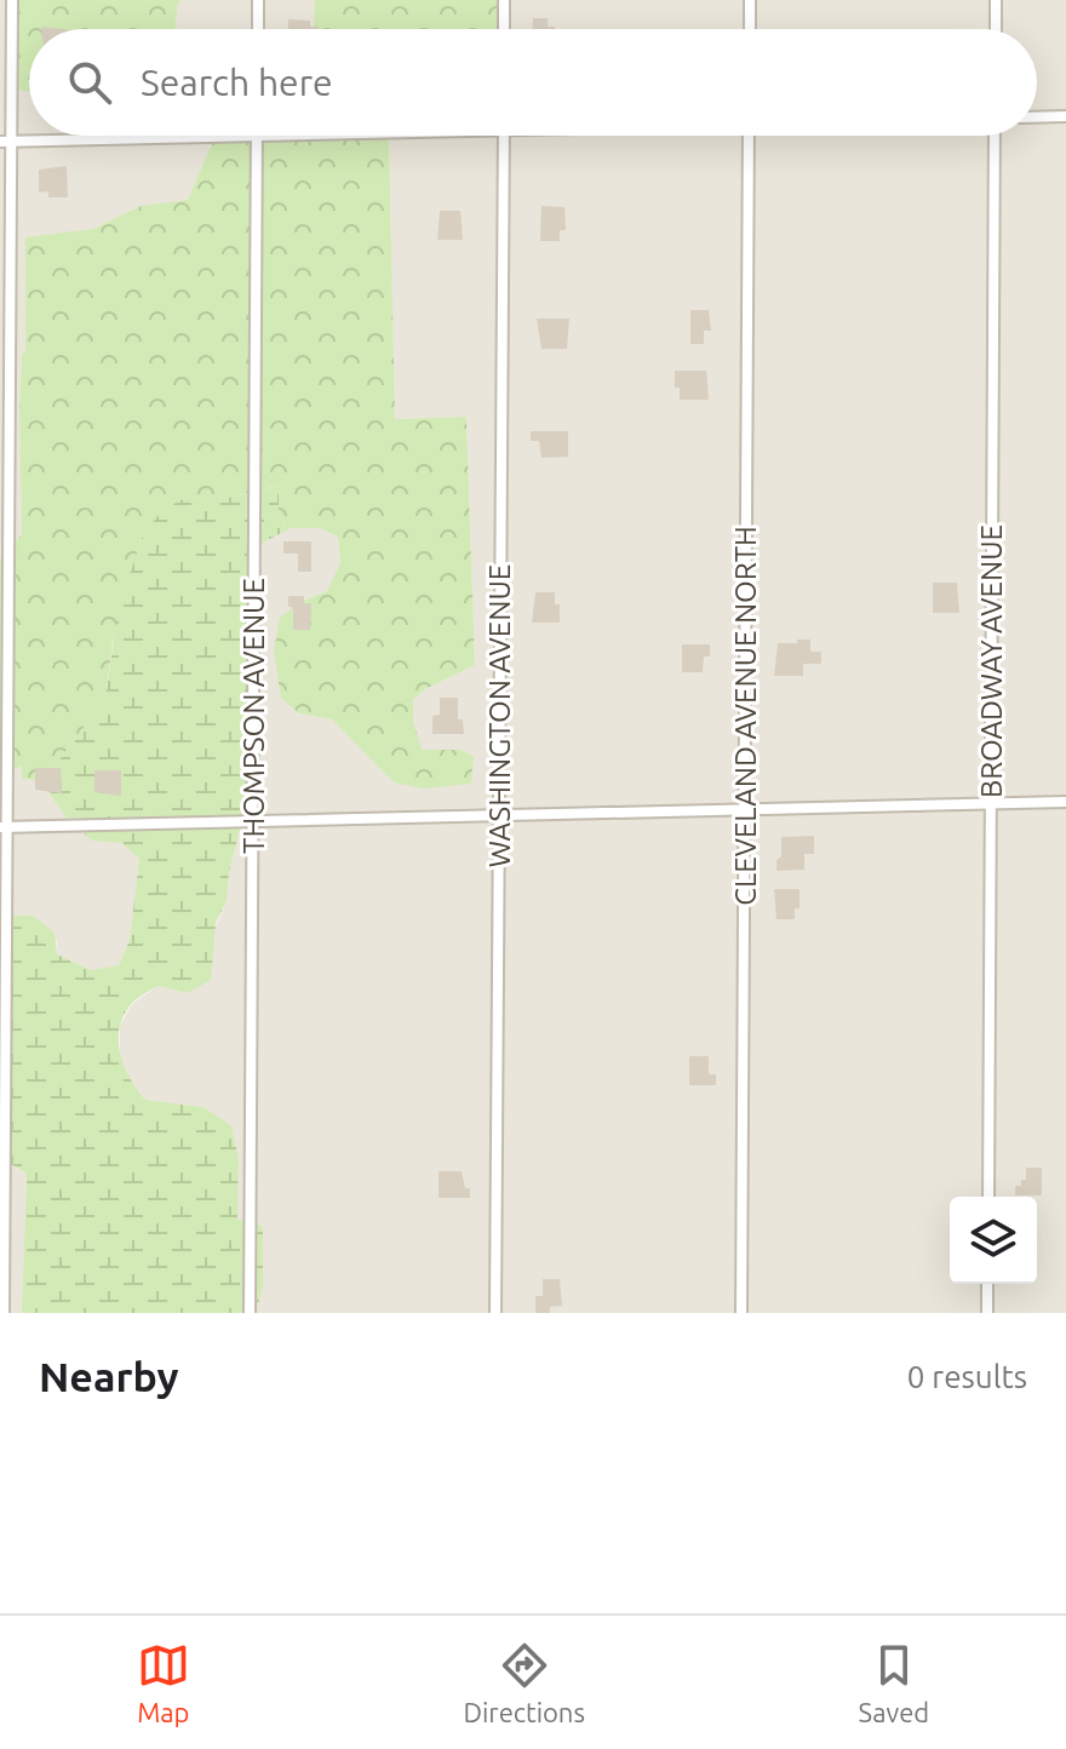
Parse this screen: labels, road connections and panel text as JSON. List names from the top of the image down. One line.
{"streets":{"street":["BROADWAY AVENUE","THOMPSON AVENUE","WASHINGTON AVENUE","CLEVELAND AVENUE NORTH"]},"page":{"search":"Search here","heading":["Nearby","0 results"],"nav":["Map","Directions","Saved"]}}
